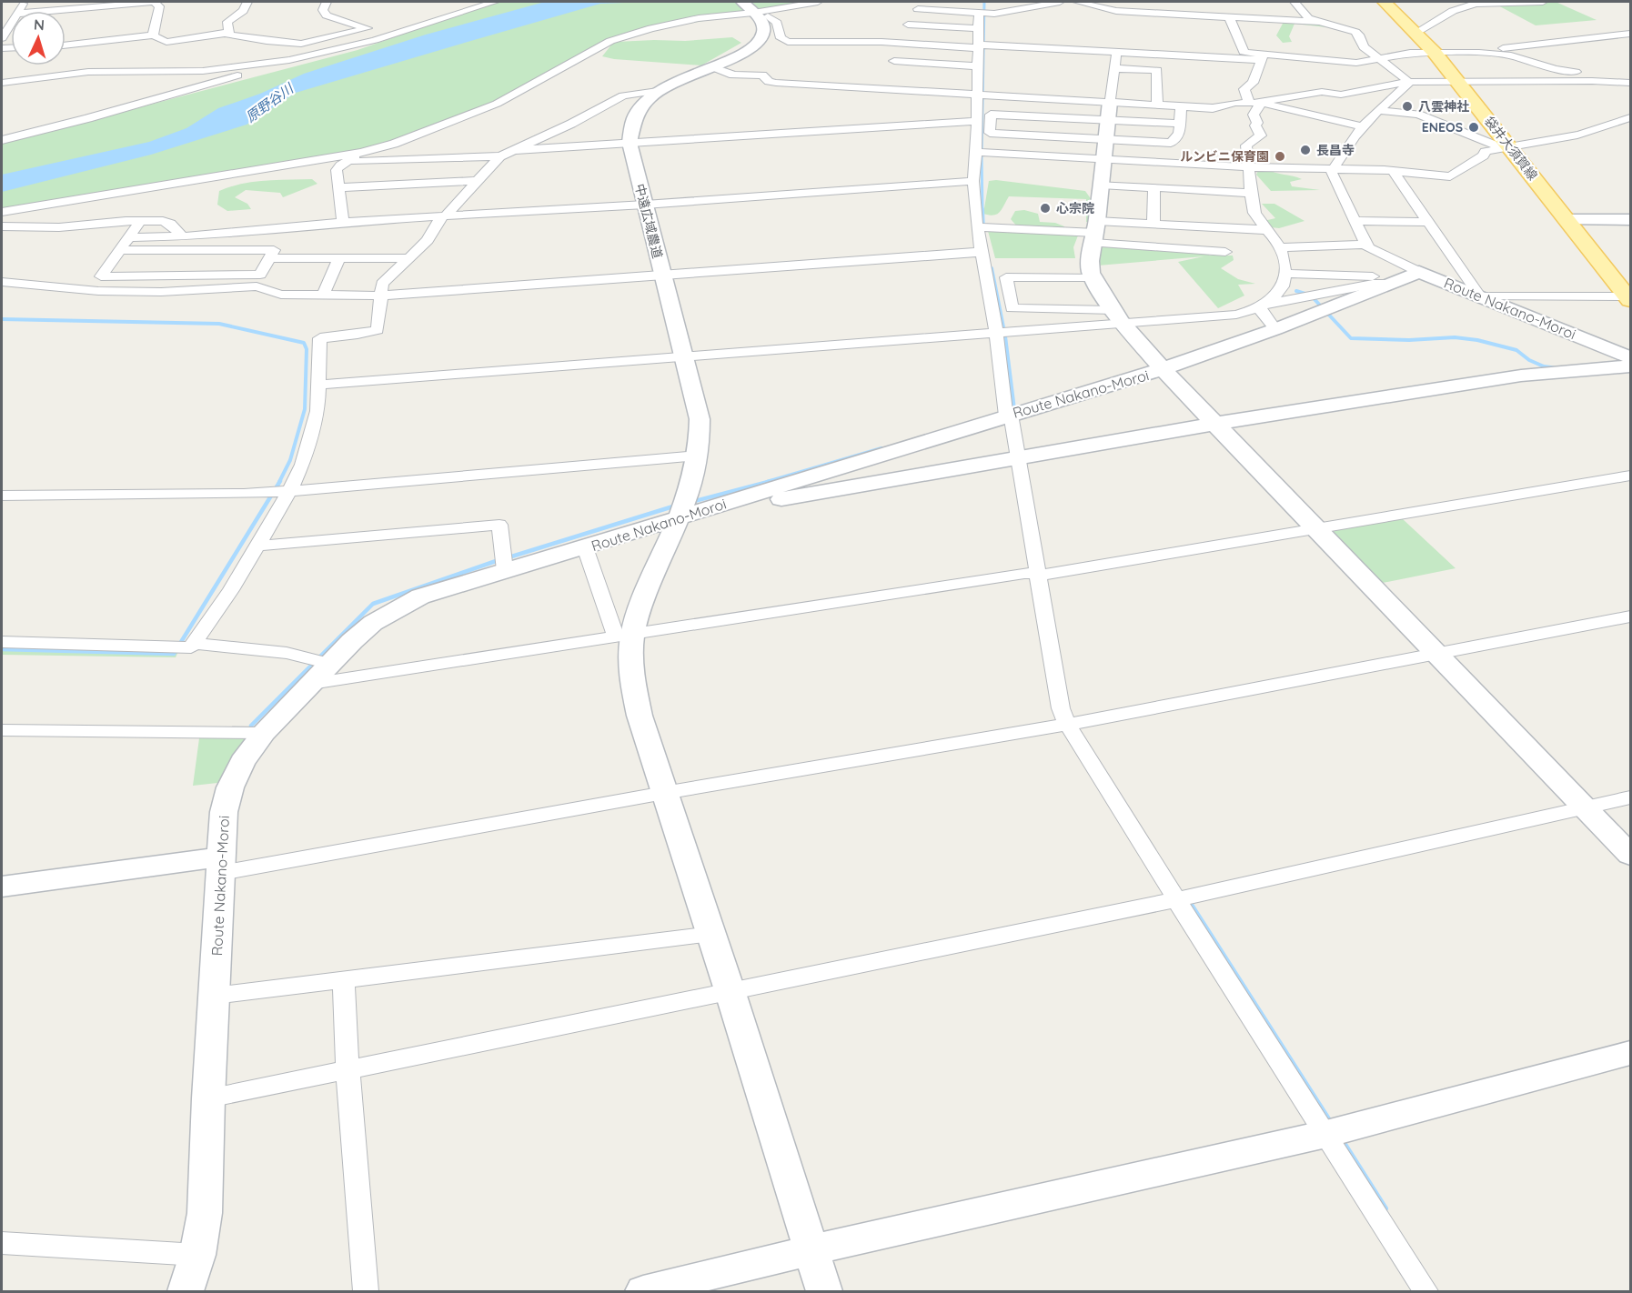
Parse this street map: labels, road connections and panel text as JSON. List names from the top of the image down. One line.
{"streets":{"main road":["袋井大須賀線"],"street":["中遠広域農道","Route Nakano-Moroi"]},"crossings":[["中遠広域農道","Route Nakano-Moroi"]],"water":["原野谷川"],"places":["八雲神社","ENEOS","長昌寺","ルンビニ保育園","心宗院"],"north":"top"}
